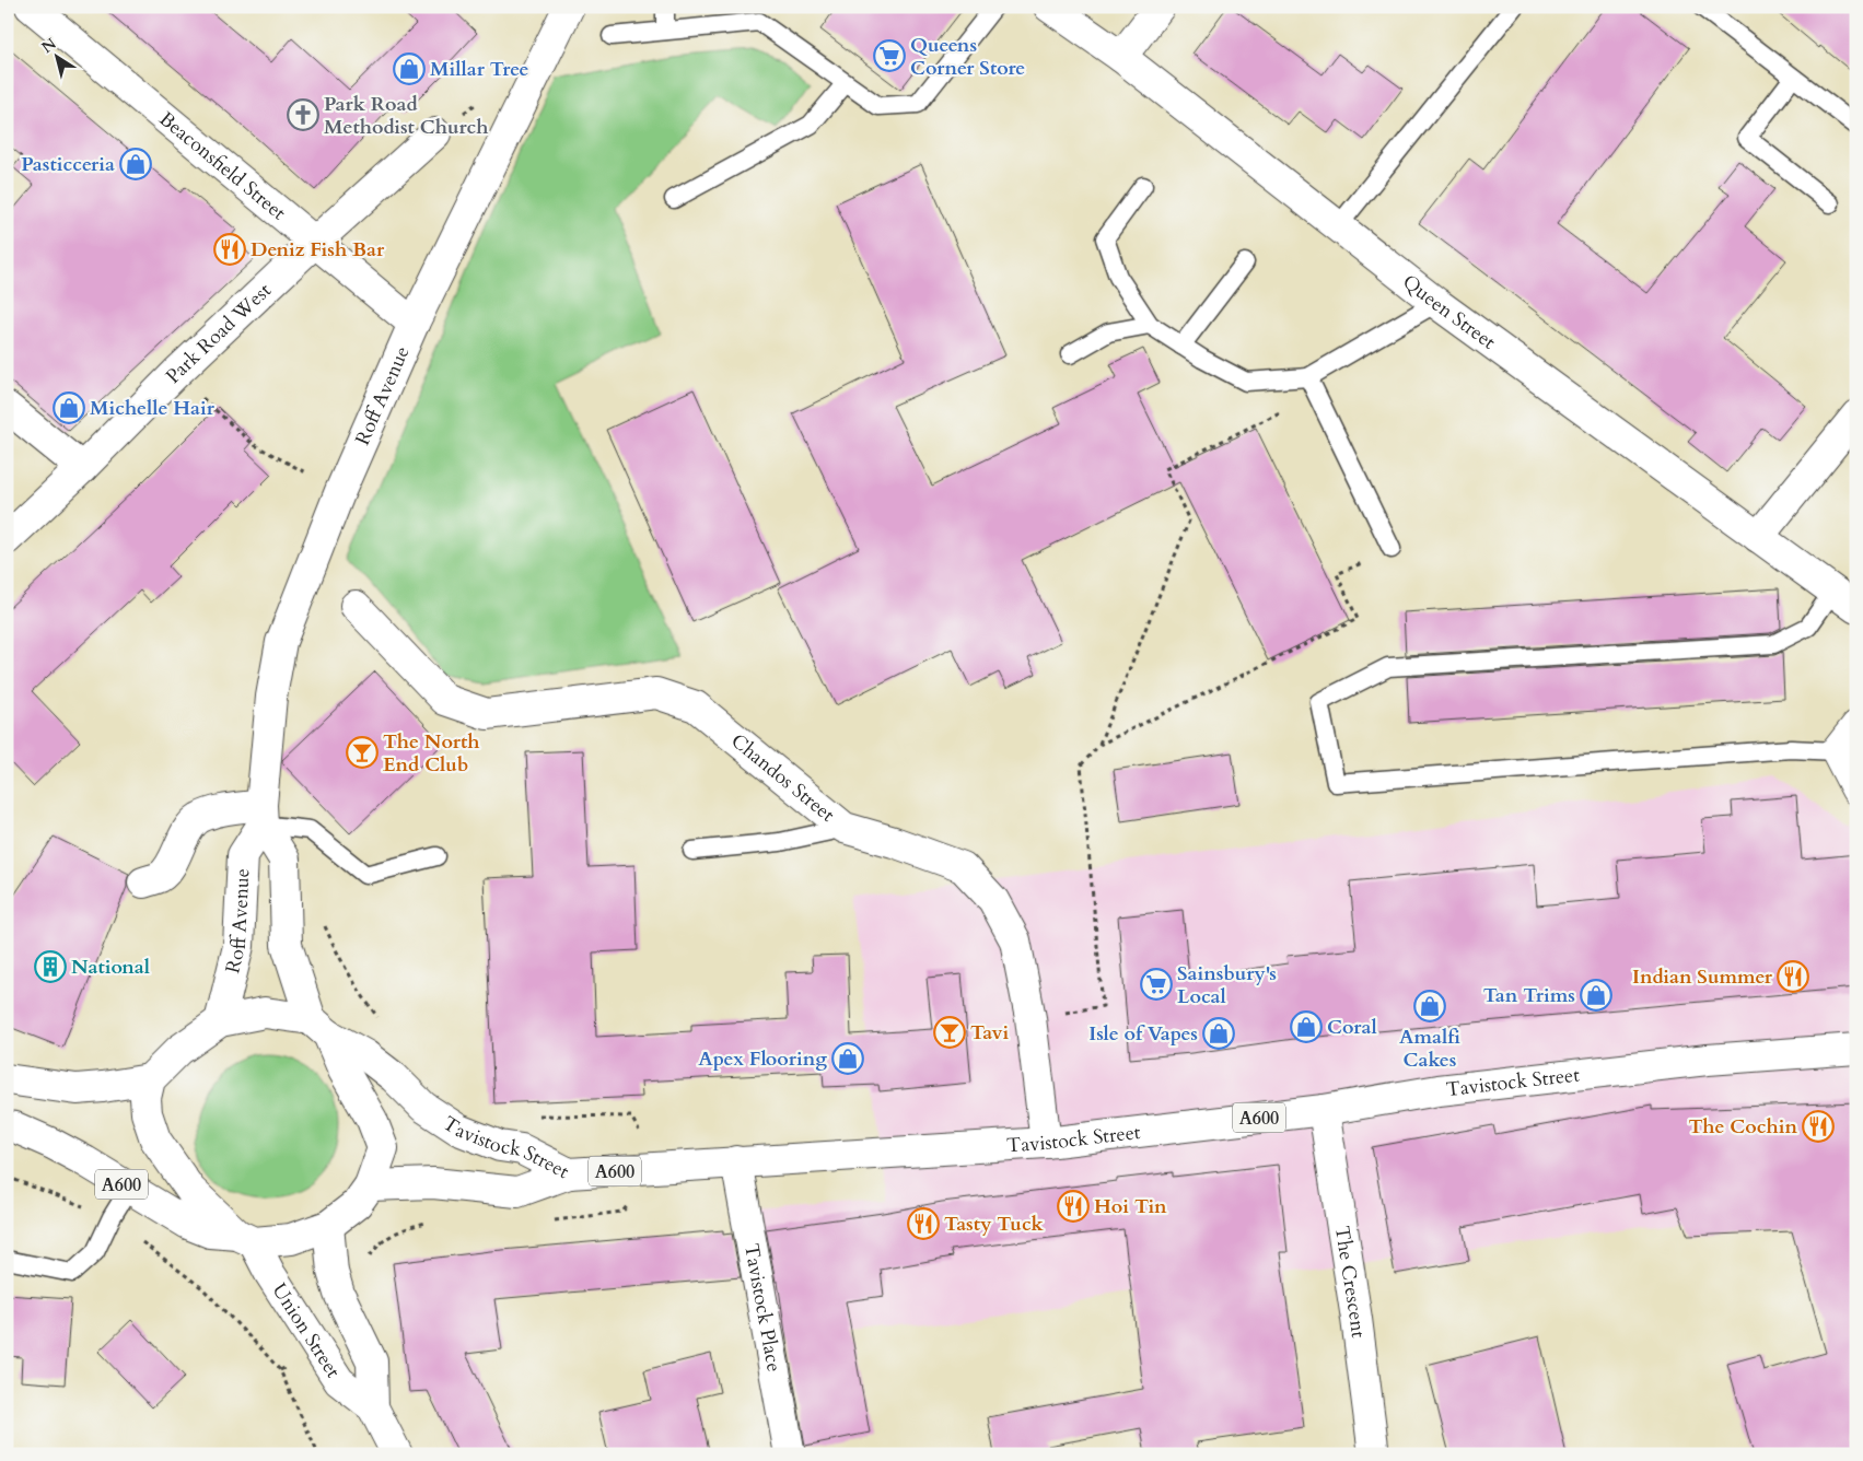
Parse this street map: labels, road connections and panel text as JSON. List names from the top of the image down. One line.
{"streets":{"street":["Beaconsfield Street","Queen Street","Park Road West","Roff Avenue","Chandos Street","Tavistock Street","A600","The Crescent","Tavistock Place","Union Street"]},"crossings":[["Beaconsfield Street","Park Road West"],["Beaconsfield Street","Roff Avenue"],["Roff Avenue","A600"],["Chandos Street","Tavistock Street"],["Tavistock Street","A600"],["Tavistock Street","The Crescent"],["Tavistock Street","Tavistock Place"],["A600","Union Street"]],"places":{"supermarket":["Queens Corner Store","Sainsbury's Local"],"shop":["Millar Tree","Pasticceria","Michelle Hair","Tan Trims","Amalfi Cakes","Coral","Isle of Vapes","Apex Flooring"],"church":["Park Road Methodist Church"],"restaurant":["Deniz Fish Bar","Indian Summer","The Cochin","Hoi Tin","Tasty Tuck"],"bar":["The North End Club","Tavi"],"building":["National"]},"north":"top left"}
